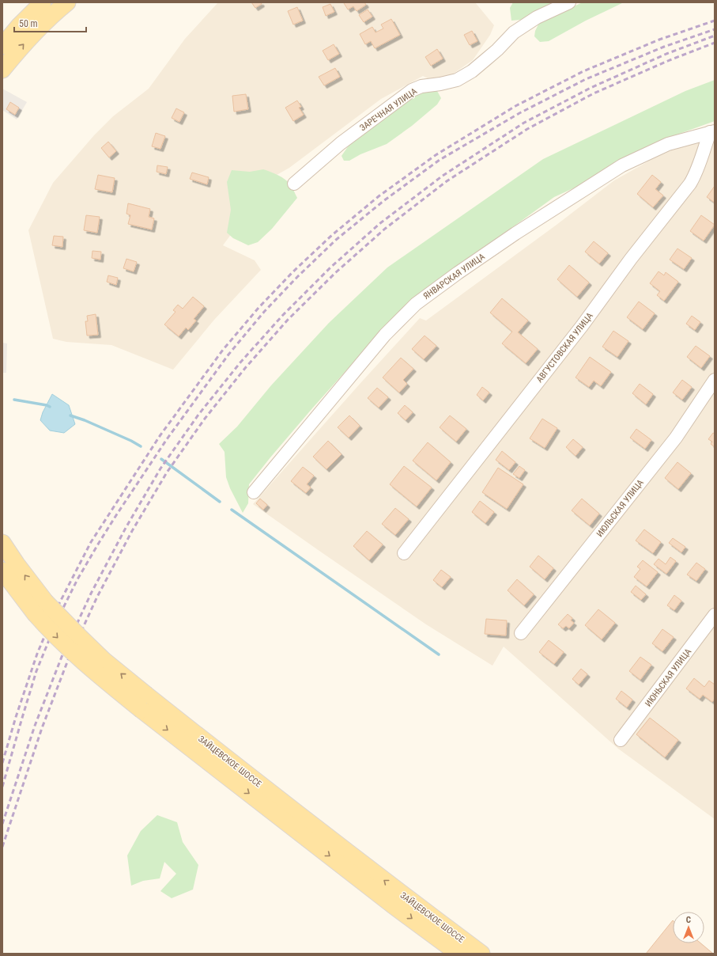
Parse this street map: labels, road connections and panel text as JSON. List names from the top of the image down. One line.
{"streets":{"main road":["ЗАЙЦЕВСКОЕ ШОССЕ"],"street":["ЗАРЕЧНАЯ УЛИЦА","ЯНВАРСКАЯ УЛИЦА","АВГУСТОВСКАЯ УЛИЦА","ИЮЛЬСКАЯ УЛИЦА","ИЮНЬСКАЯ УЛИЦА"]},"crossings":[["ЯНВАРСКАЯ УЛИЦА","АВГУСТОВСКАЯ УЛИЦА"]],"scale_bar":"50 m","north":"top"}
